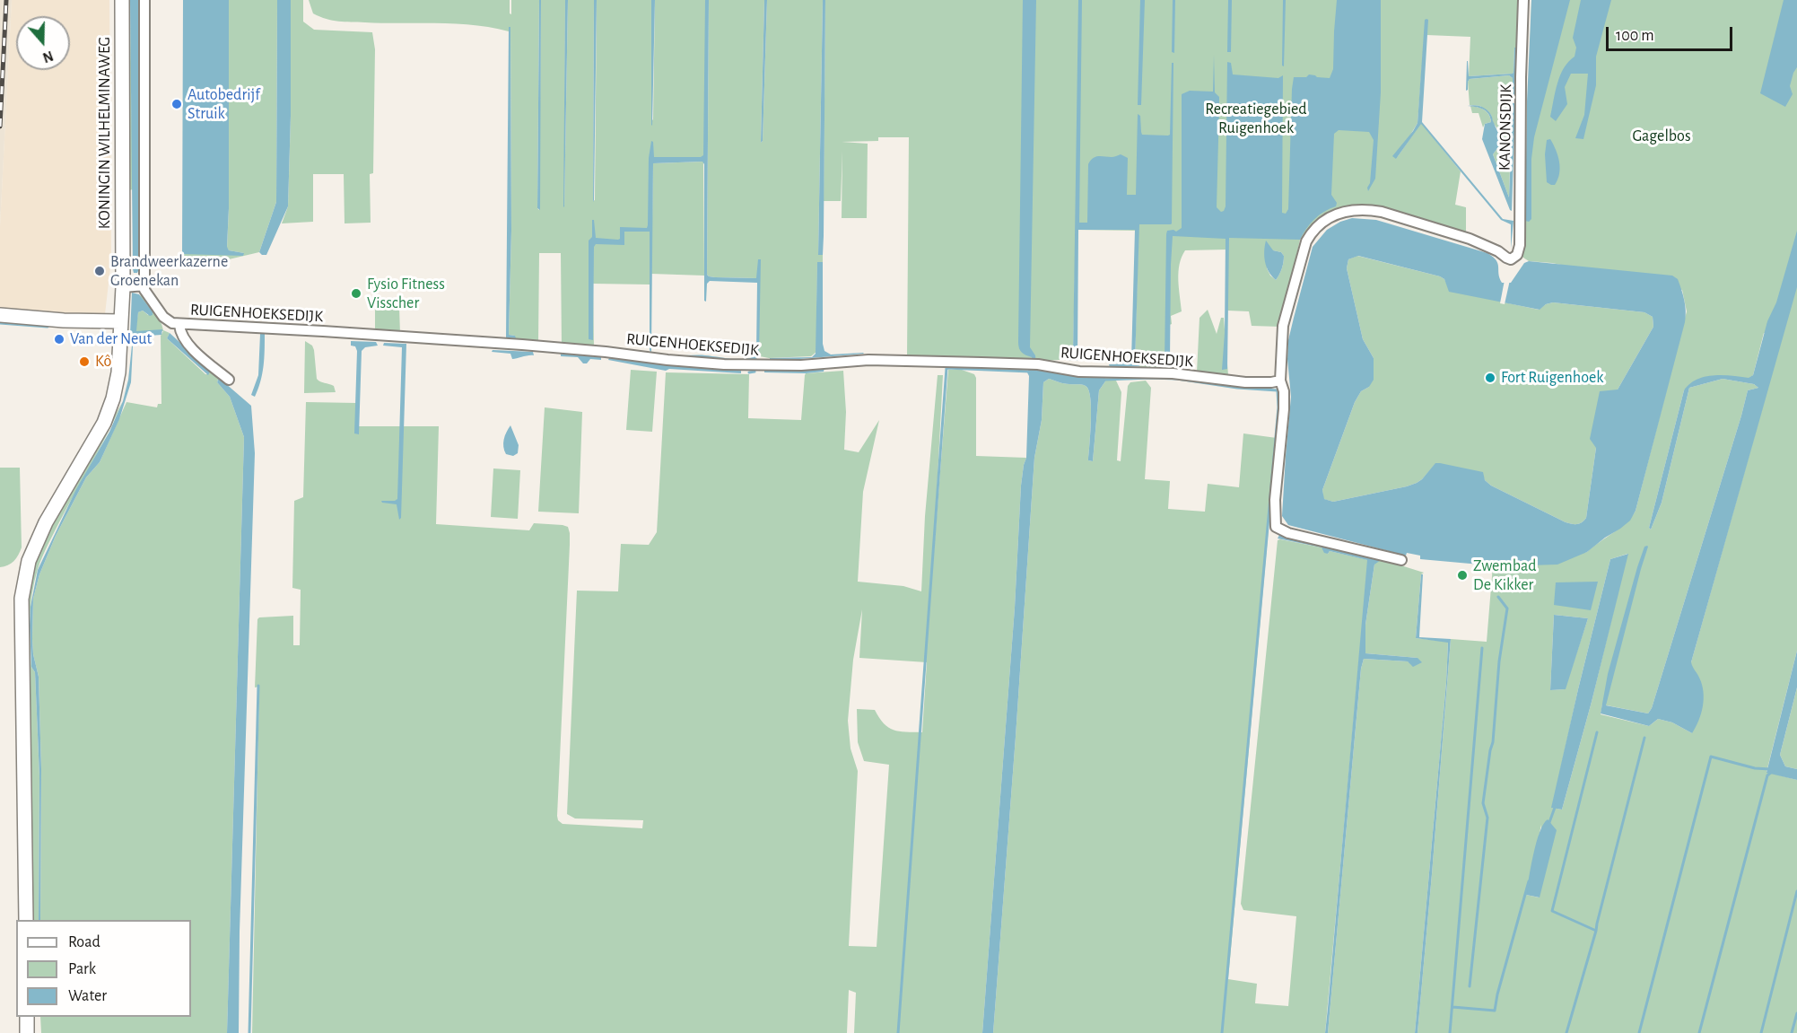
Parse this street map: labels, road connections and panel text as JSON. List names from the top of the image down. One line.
{"streets":{"main road":["KONINGIN WILHELMINAWEG"],"street":["KANONSDIJK","RUIGENHOEKSEDIJK"]},"crossings":[["KANONSDIJK","RUIGENHOEKSEDIJK"]],"parks":["Recreatiegebied Ruigenhoek","Gagelbos"],"places":["Autobedrijf Struik","Brandweerkazerne Groenekan","Fysio Fitness Visscher","Van der Neut","Kô","Fort Ruigenhoek","Zwembad De Kikker"],"legend":["Road","Park","Water"],"scale_bar":"100 m","north":"bottom"}
